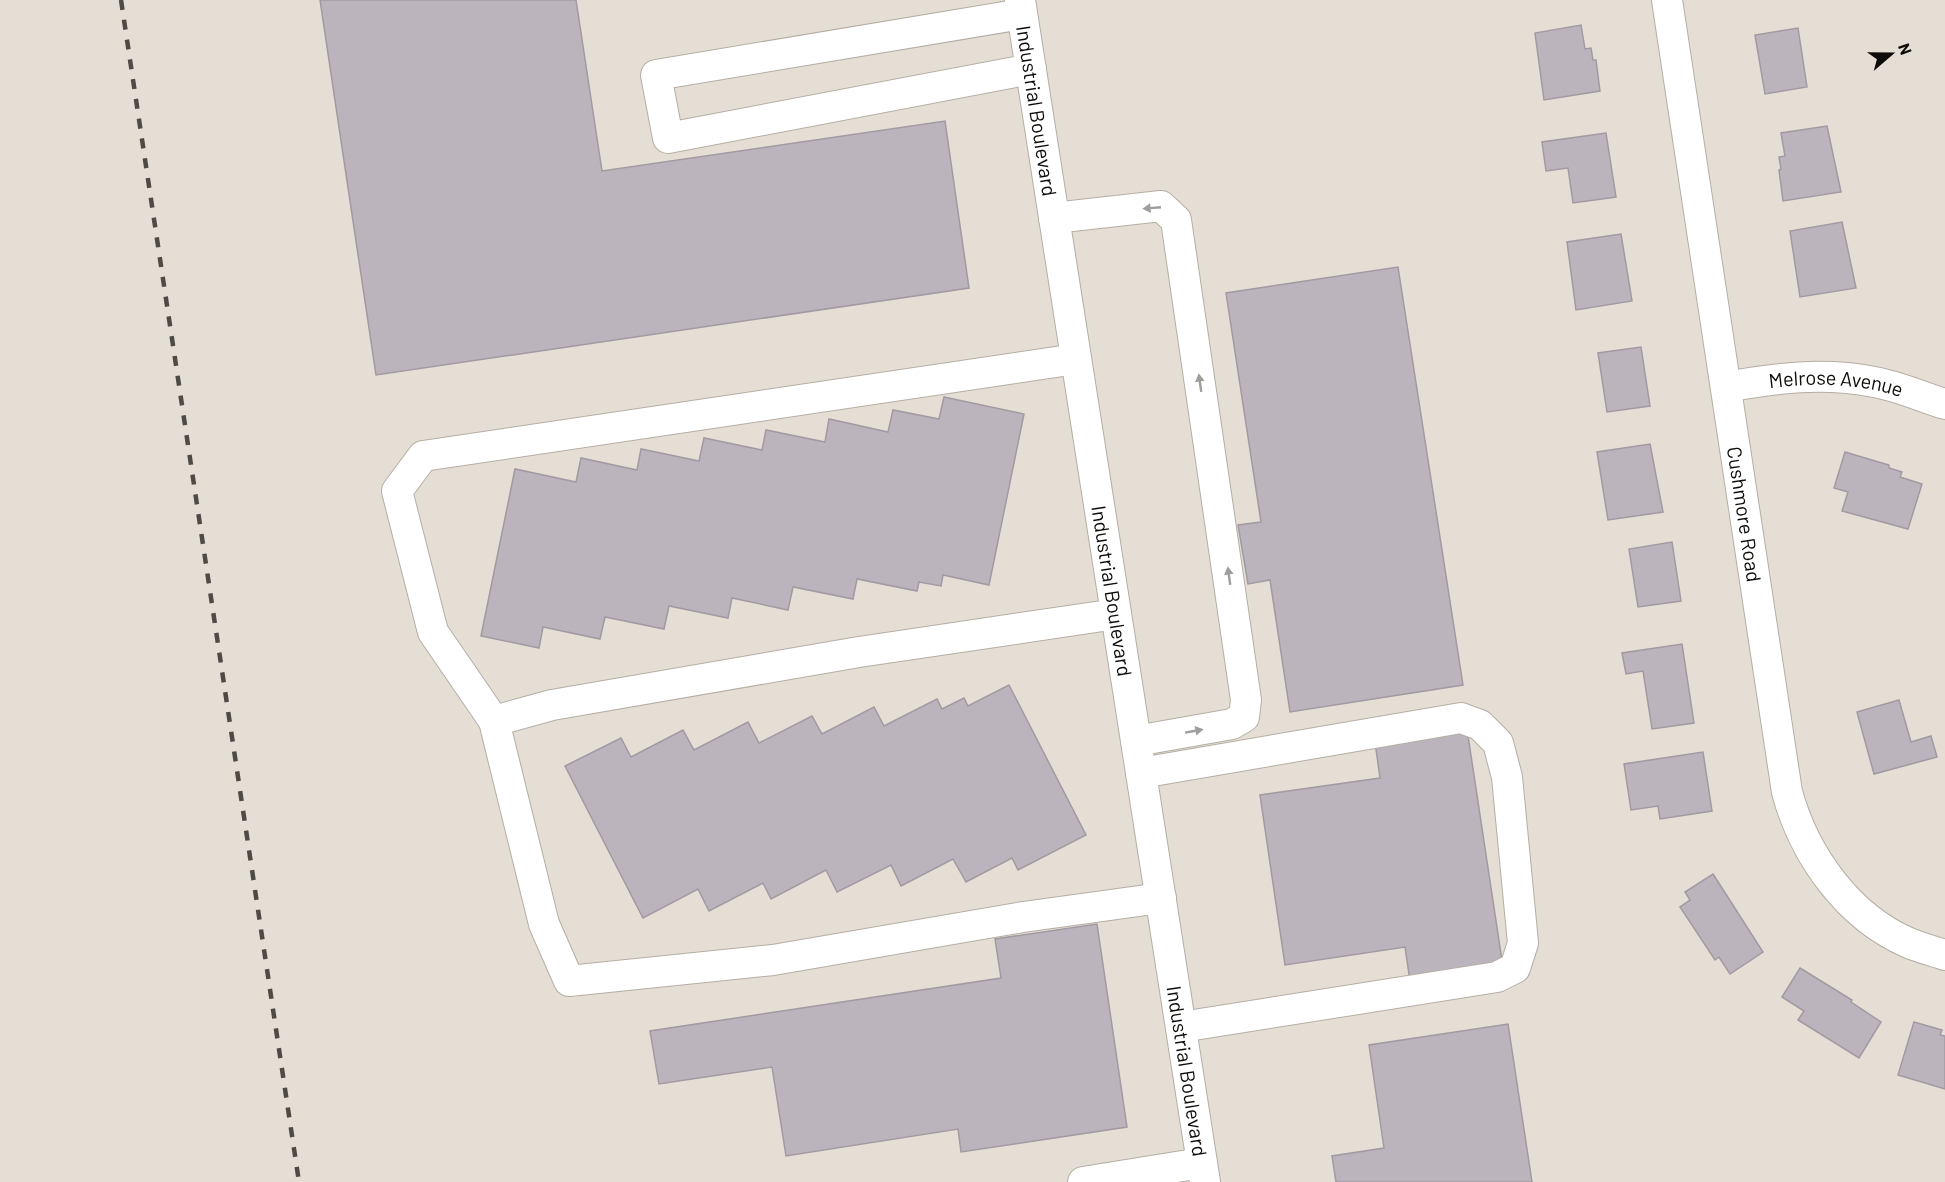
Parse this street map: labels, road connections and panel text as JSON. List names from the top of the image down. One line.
{"streets":{"street":["Industrial Boulevard","Melrose Avenue","Cushmore Road"]},"crossings":[["Melrose Avenue","Cushmore Road"]],"north":"right"}
